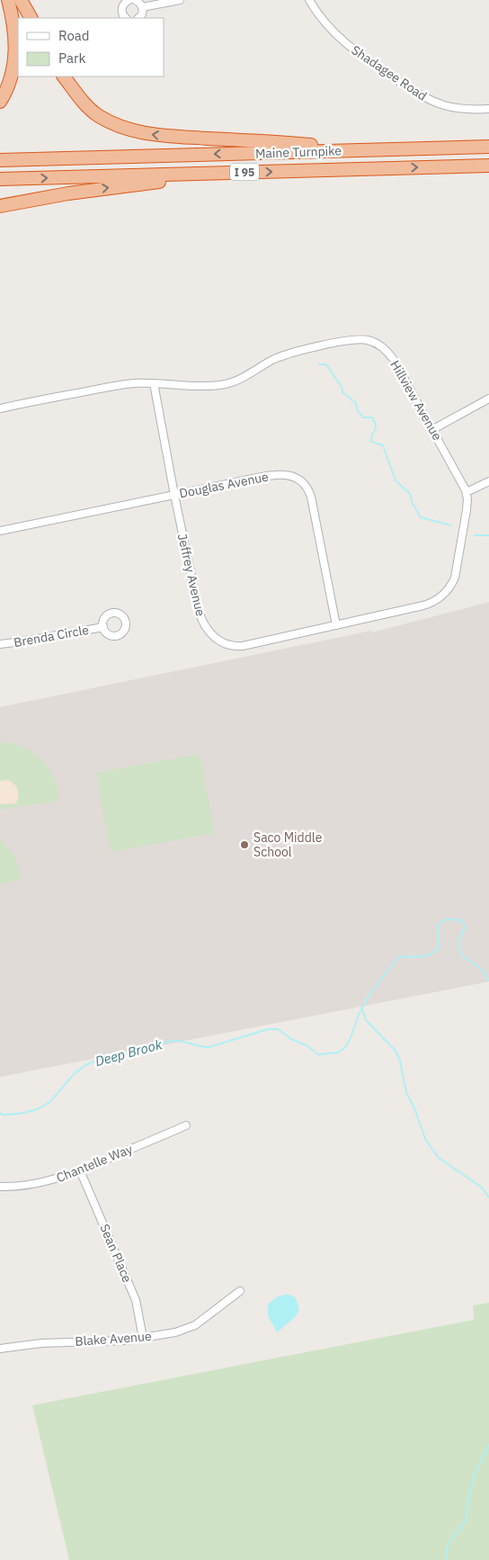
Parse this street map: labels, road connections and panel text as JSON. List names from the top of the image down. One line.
{"streets":{"highway":["Maine Turnpike","I 95"],"street":["Shadagee Road","Hillview Avenue","Douglas Avenue","Jeffrey Avenue","Brenda Circle","Chantelle Way","Sean Place","Blake Avenue"]},"crossings":[["Hillview Avenue","Douglas Avenue"],["Hillview Avenue","Jeffrey Avenue"],["Douglas Avenue","Jeffrey Avenue"],["Chantelle Way","Sean Place"],["Sean Place","Blake Avenue"]],"water":["Deep Brook"],"places":["Saco Middle School"],"legend":["Road","Park"]}
